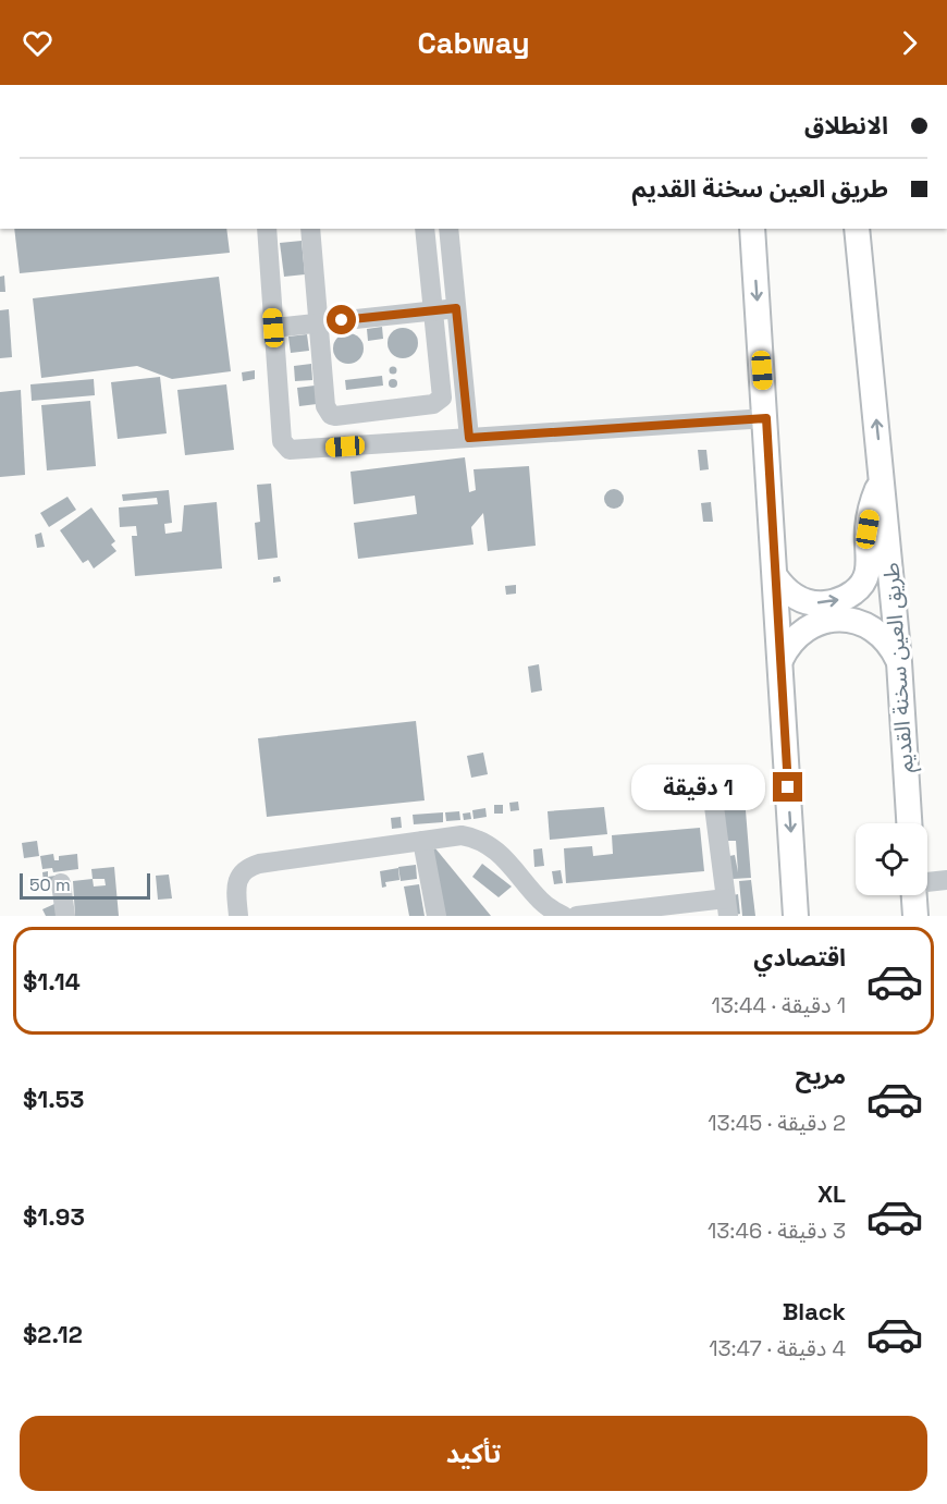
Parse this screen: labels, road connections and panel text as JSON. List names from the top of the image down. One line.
{"streets":{"main road":["طريق العين سخنة القديم"]},"scale_bar":"50 m","page":{"header":"Cabway","banner":["الانطلاق","طريق العين سخنة القديم"],"bubble":"1 دقيقة","scale":"50 m","list":[{"name":"اقتصادي","note":"1 دقيقة · 13:44","value":"$1.14"},{"name":"مريح","note":"2 دقيقة · 13:45","value":"$1.53"},{"name":"XL","note":"3 دقيقة · 13:46","value":"$1.93"},{"name":"Black","note":"4 دقيقة · 13:47","value":"$2.12"}],"buttons":"تأكيد"}}
